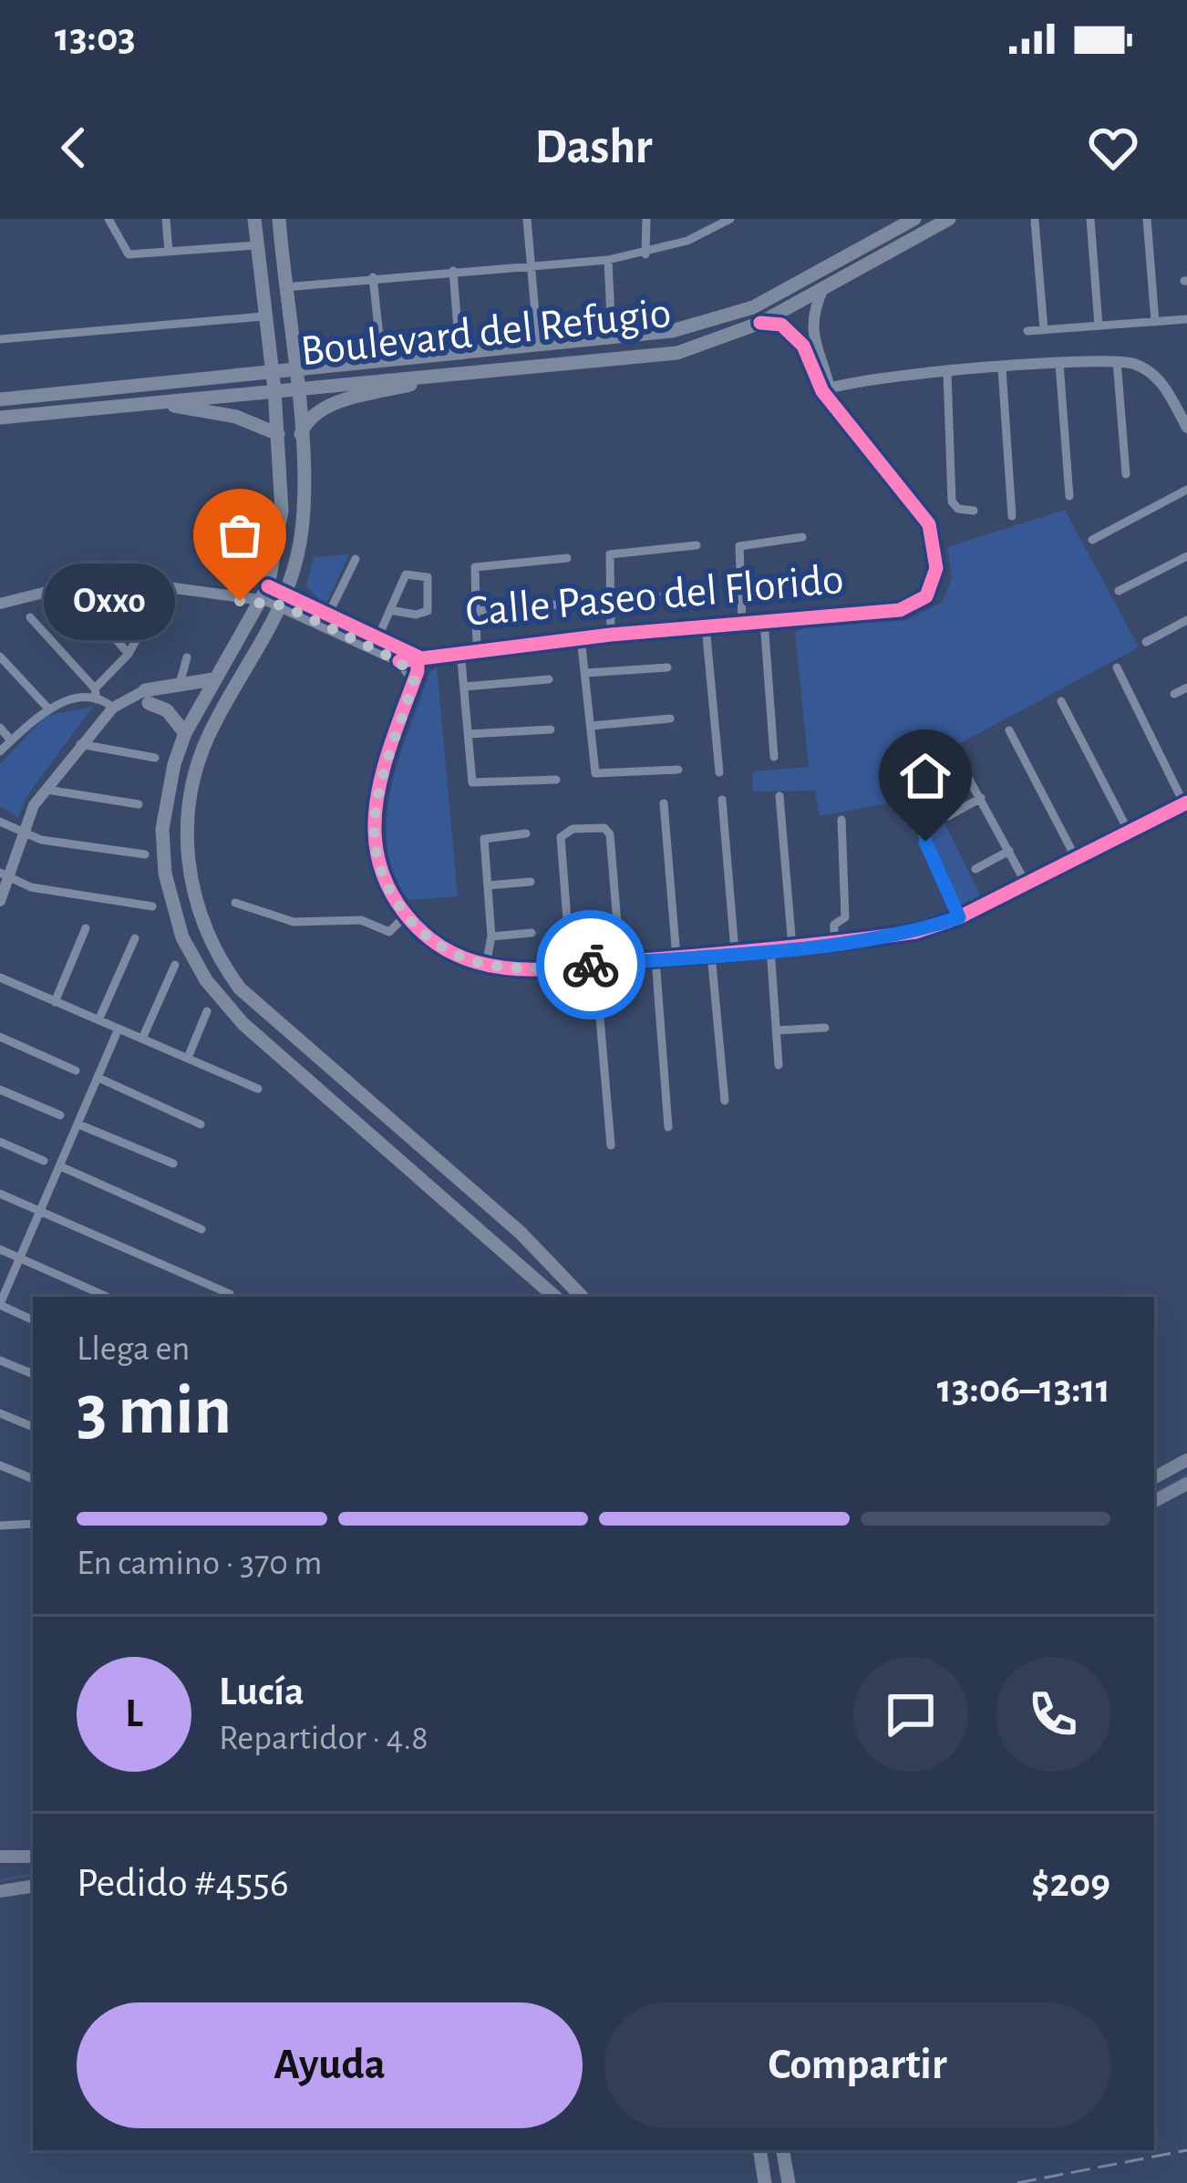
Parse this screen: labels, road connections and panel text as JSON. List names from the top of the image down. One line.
{"streets":{"main road":["Boulevard del Refugio"],"street":["Calle Paseo del Florido"]},"places":["Oxxo"],"page":{"status":"13:03","header":"Dashr","bubble":"Oxxo","heading":["3 min","Llega en","13:06–13:11"],"panel":["Lucía","Repartidor · 4.8","Pedido #4556","$209"],"bar":"En camino · 370 m","round":"L","buttons":["Ayuda","Compartir"]}}
